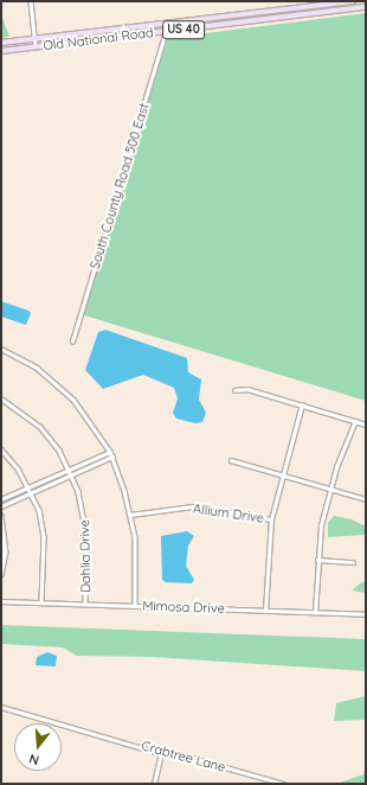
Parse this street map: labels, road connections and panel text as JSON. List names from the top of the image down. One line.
{"streets":{"main road":["US 40","Old National Road"],"street":["South County Road 500 East","Allium Drive","Dahlia Drive","Mimosa Drive","Crabtree Lane"]},"crossings":[["Old National Road","South County Road 500 East"],["Dahlia Drive","Mimosa Drive"]],"north":"bottom"}
